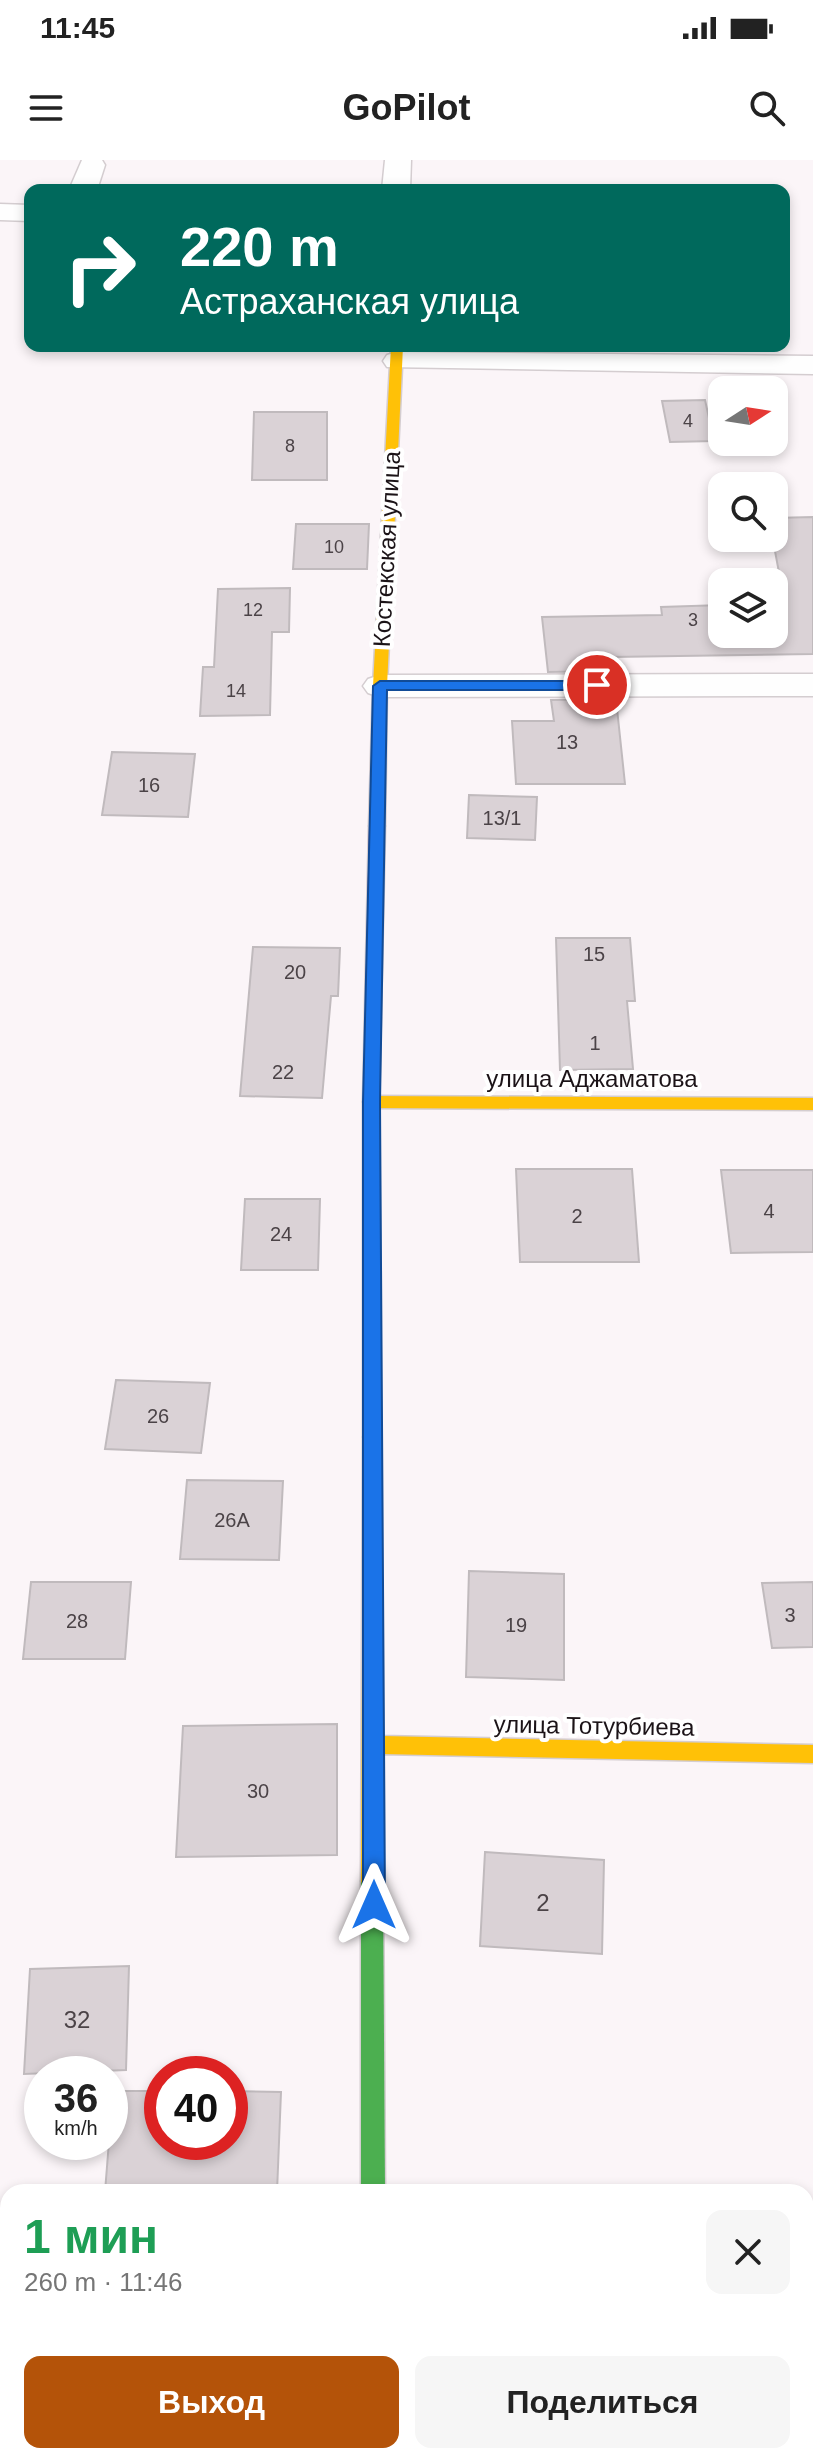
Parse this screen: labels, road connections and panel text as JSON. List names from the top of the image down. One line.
{"streets":{"street":["Костекская улица","улица Аджаматова","улица Тотурбиева"]},"crossings":[["Костекская улица","улица Аджаматова"],["Костекская улица","улица Тотурбиева"]],"house_numbers":["4","8","10","12","3","14","13","16","13/1","15","20","1","22","4","2","24","26","26А","3","28","19","30","2","32"],"north":"right","page":{"status":"11:45","header":"GoPilot","turn":["220 m","Астраханская улица"],"speed":"36 km/h","limit":"40","heading":["1 мин","260 m · 11:46"],"buttons":["Выход","Поделиться"]}}
